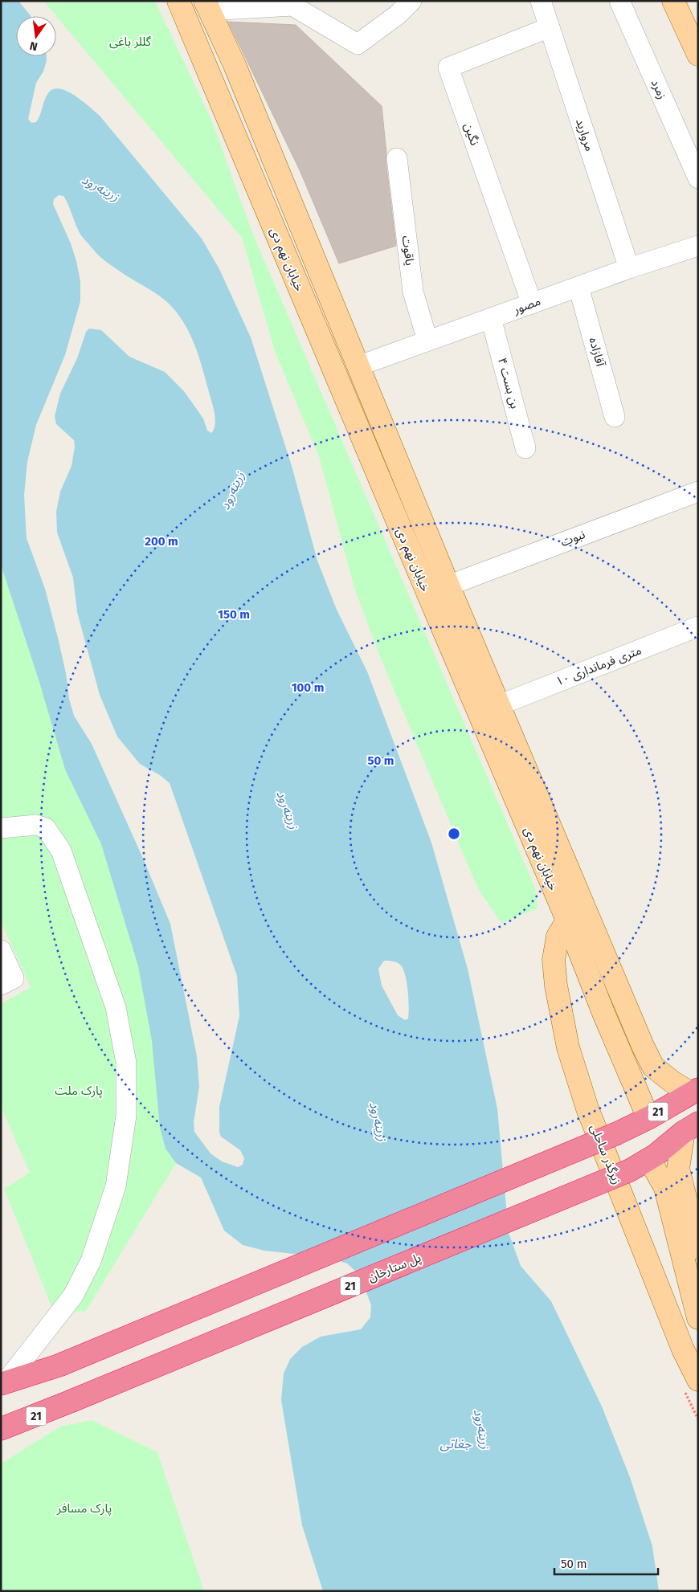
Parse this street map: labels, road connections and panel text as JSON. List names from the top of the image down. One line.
{"streets":{"highway":["21","پل ستارخان"],"main road":["خیابان نهم دی","زیرگذر ساحلی"],"street":["زمرد","نگین","مروارید","یاقوت","مصور","آقازاده","بن بست ۴","نبوت","۱۰ متری فرمانداری"]},"crossings":[["نگین","مروارید"],["نگین","مصور"],["مروارید","مصور"],["یاقوت","مصور"],["خیابان نهم دی","مصور"],["خیابان نهم دی","نبوت"],["خیابان نهم دی","۱۰ متری فرمانداری"],["خیابان نهم دی","21"],["خیابان نهم دی","زیرگذر ساحلی"],["مصور","آقازاده"],["مصور","بن بست ۴"],["21","پل ستارخان"]],"water":["زرینه‌رود","جغاتی"],"parks":["گللر باغی","پارک ملت","پارک مسافر"],"scale_bar":"50 m","north":"bottom","rings":["200 m","150 m","100 m","50 m"]}
